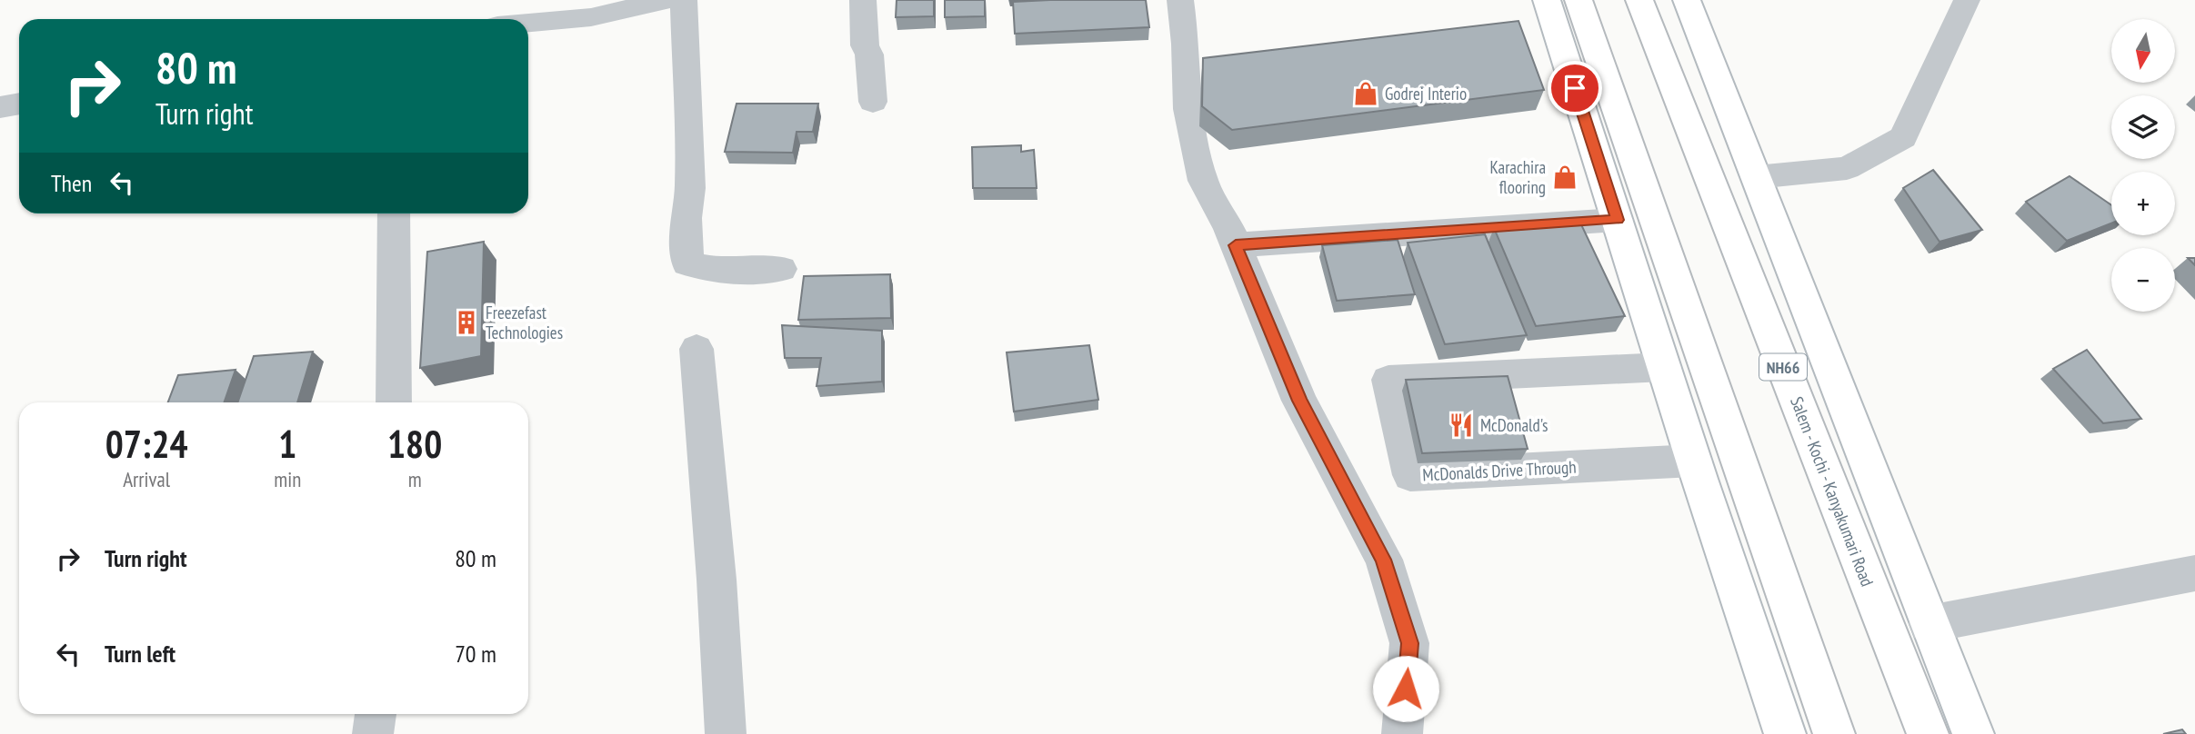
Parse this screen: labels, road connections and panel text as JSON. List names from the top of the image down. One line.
{"streets":{"main road":["NH66","Salem - Kochi - Kanyakumari Road"],"street":["McDonalds Drive Through"]},"places":{"shop":["Godrej Interio","Karachira flooring"],"building":["Freezefast Technologies"],"restaurant":["McDonald's"]},"north":"bottom","page":{"map_buttons":["+","−"],"turn":["80 m","Turn right"],"then":"Then","eta":["07:24","Arrival","1","min","180","m"],"list":[{"name":"Turn right","value":"80 m"},{"name":"Turn left","value":"70 m"}]}}
